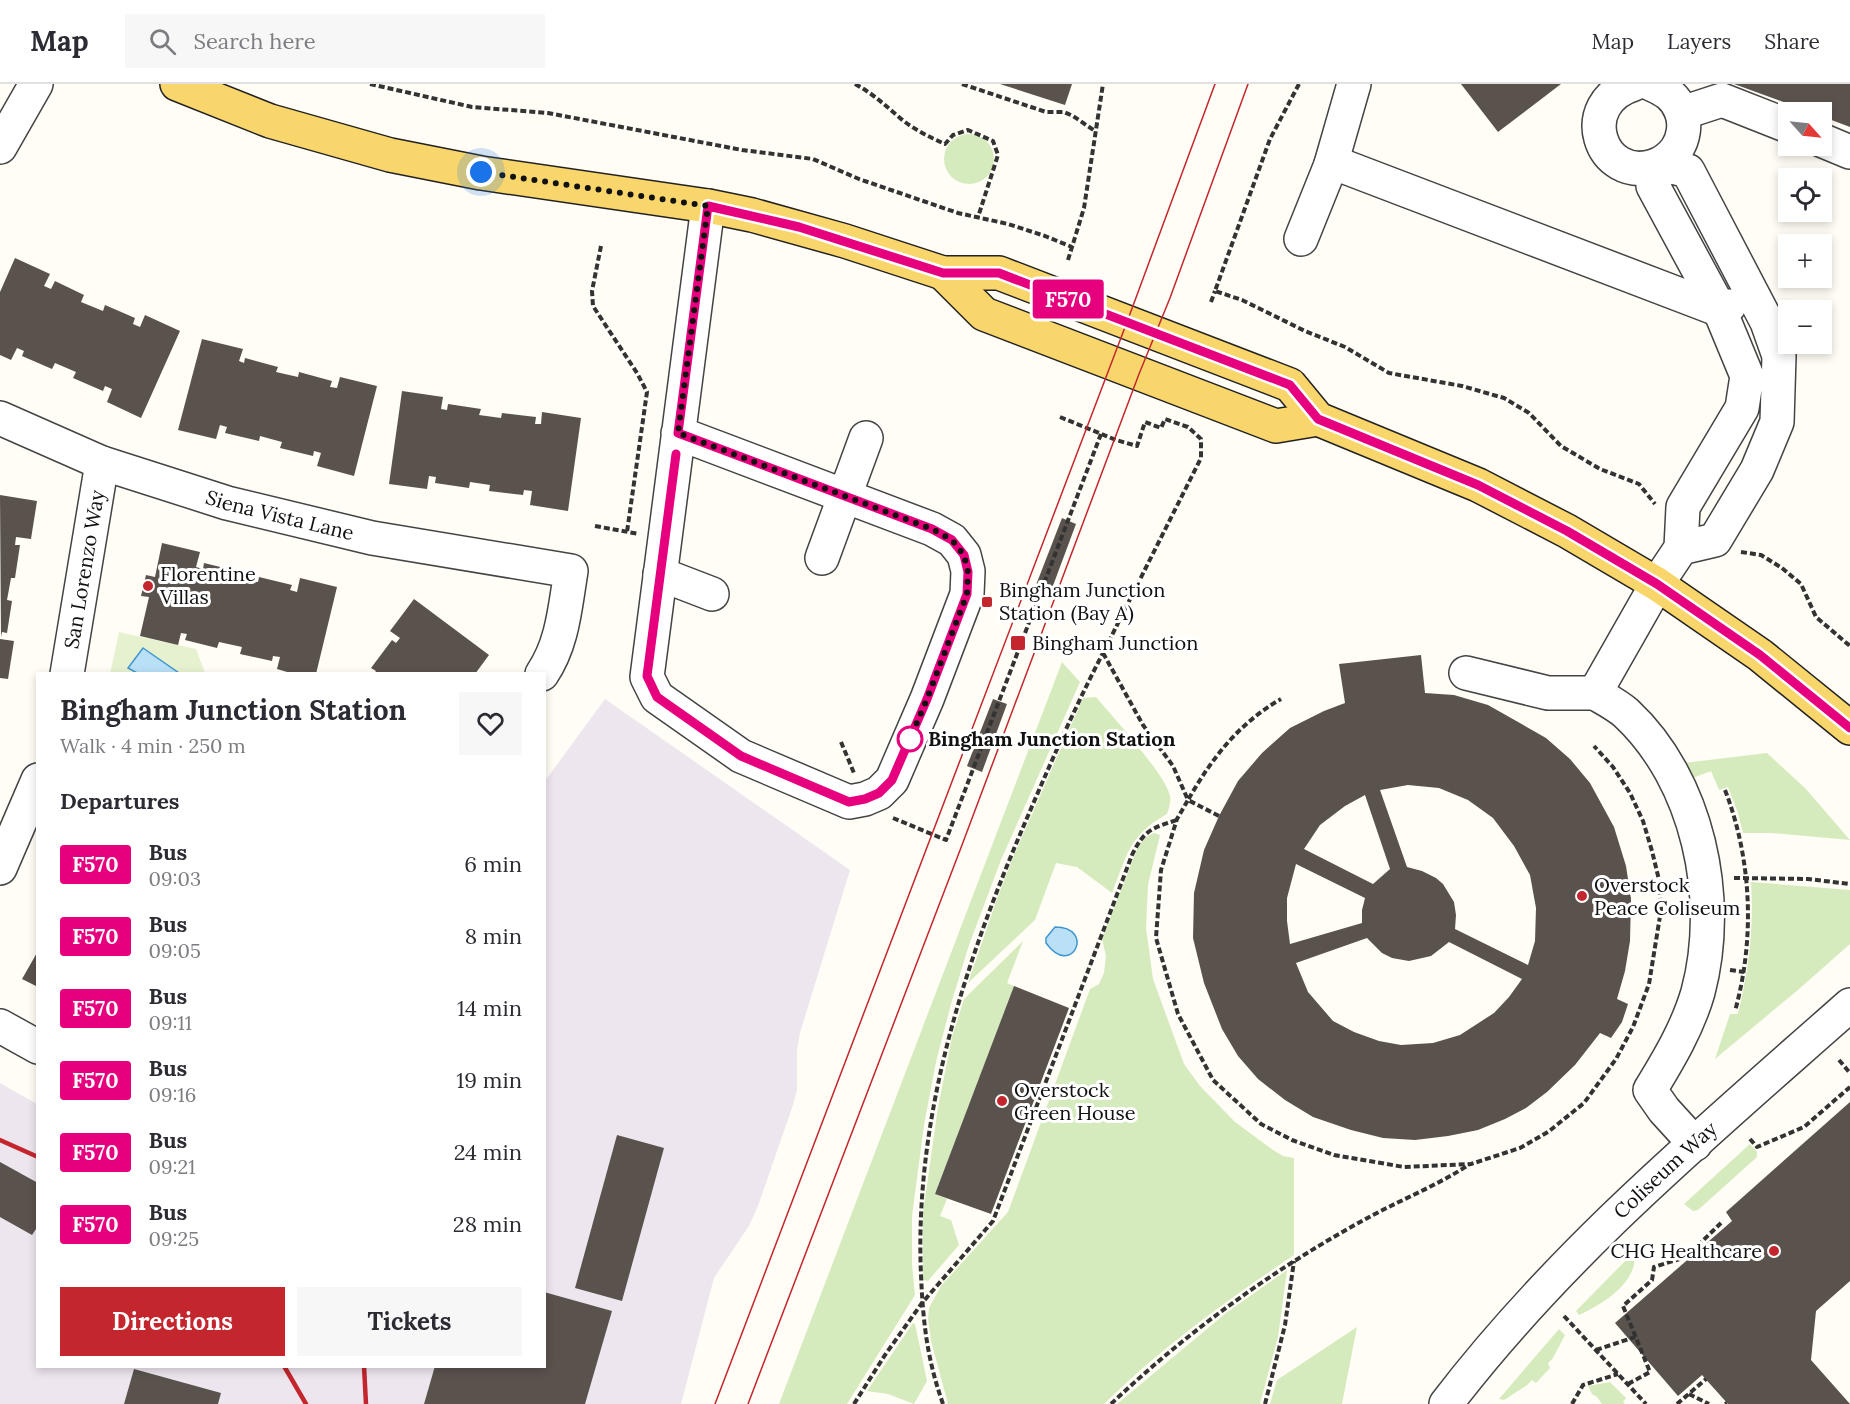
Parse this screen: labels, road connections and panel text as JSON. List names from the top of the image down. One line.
{"streets":{"street":["Siena Vista Lane","San Lorenzo Way","Coliseum Way"]},"crossings":[["Siena Vista Lane","San Lorenzo Way"]],"places":{"other":["Florentine Villas","Bingham Junction Station","Overstock Peace Coliseum","Overstock Green House","CHG Healthcare"],"transit":["Bingham Junction Station (Bay A)","Bingham Junction"]},"lines":["bus line F570"],"north":"bottom right","page":{"header":"Map","search":"Search here","nav":["Map","Layers","Share"],"on_map":"F570","map_buttons":["+","−"],"heading":[["Bingham Junction Station","Walk · 4 min · 250 m"],"Departures"],"list":[{"mark":"F570","name":"Bus","note":"09:03","value":"6 min"},{"mark":"F570","name":"Bus","note":"09:05","value":"8 min"},{"mark":"F570","name":"Bus","note":"09:11","value":"14 min"},{"mark":"F570","name":"Bus","note":"09:16","value":"19 min"},{"mark":"F570","name":"Bus","note":"09:21","value":"24 min"},{"mark":"F570","name":"Bus","note":"09:25","value":"28 min"}],"buttons":["Directions","Tickets"]}}
